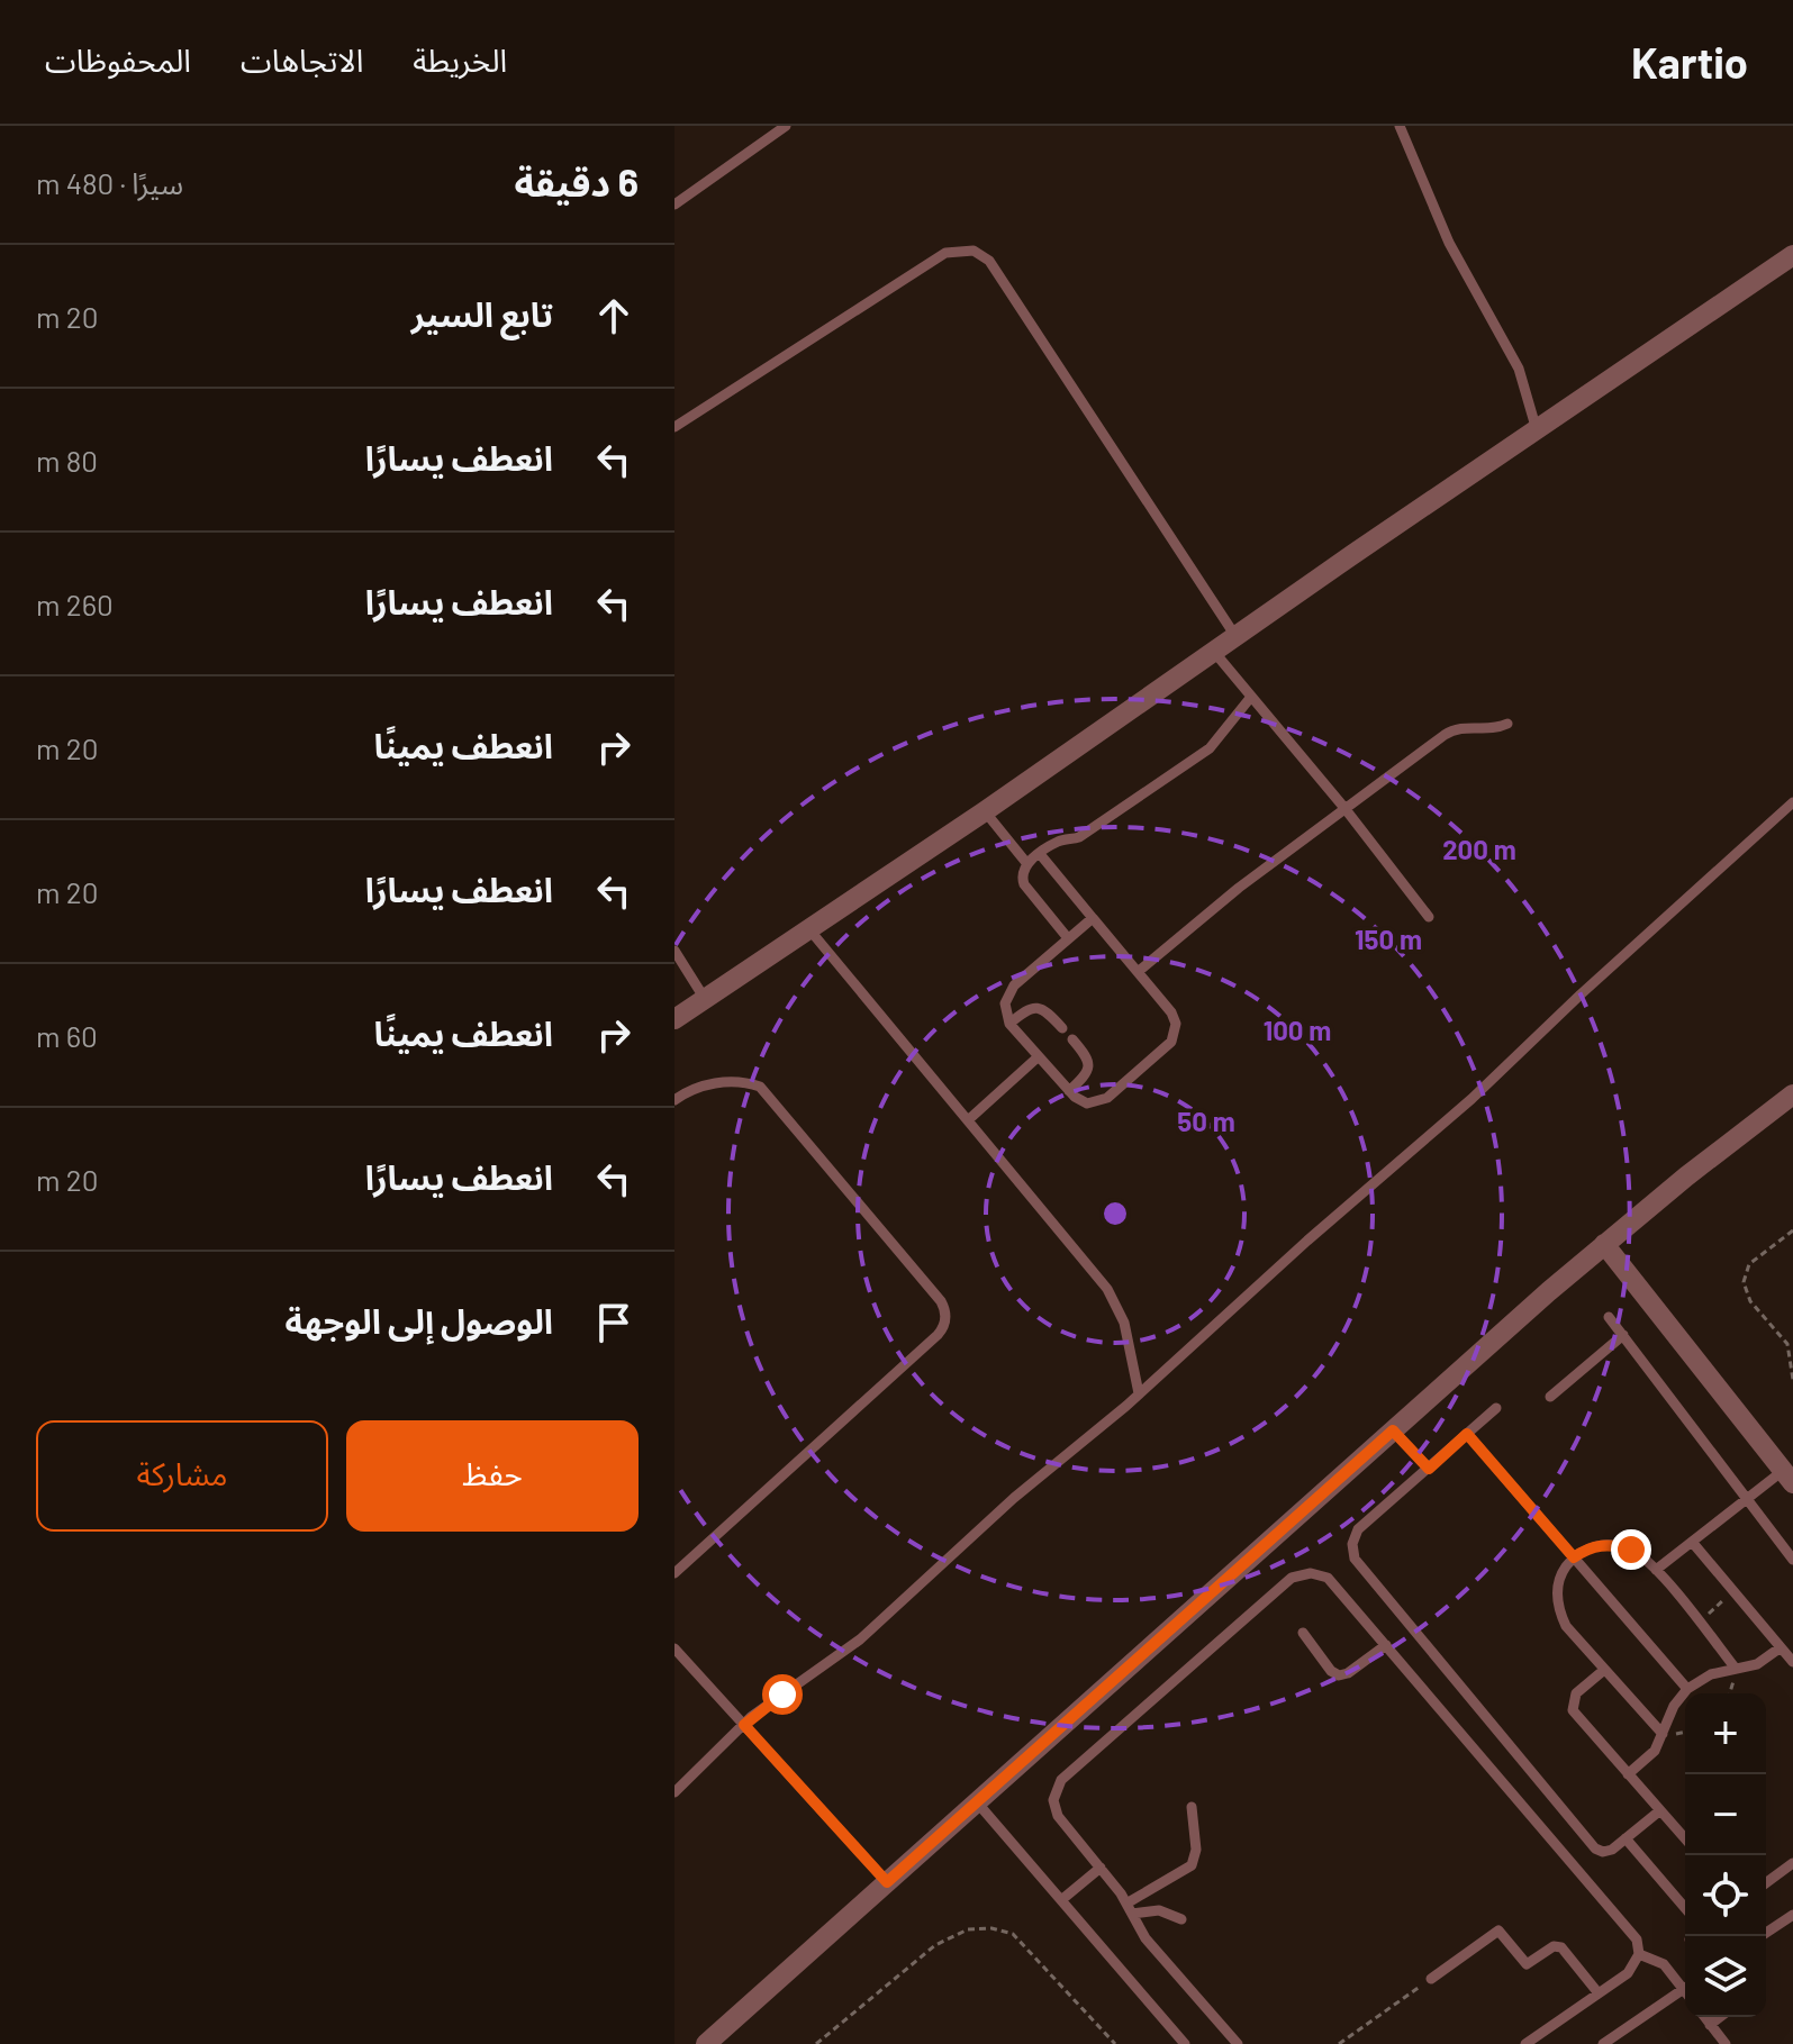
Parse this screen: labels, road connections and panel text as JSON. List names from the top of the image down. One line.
{"page":{"header":"Kartio","nav":["الخريطة","الاتجاهات","المحفوظات"],"heading":["6 دقيقة","سيرًا · 480 m"],"list":[["تابع السير","20 m"],["انعطف يسارًا","80 m"],["انعطف يسارًا","260 m"],["انعطف يمينًا","20 m"],["انعطف يسارًا","20 m"],["انعطف يمينًا","60 m"],["انعطف يسارًا","20 m"],"الوصول إلى الوجهة"],"buttons":["حفظ","مشاركة"],"map_buttons":["+","−"]},"rings":["200 m","150 m","100 m","50 m"]}
